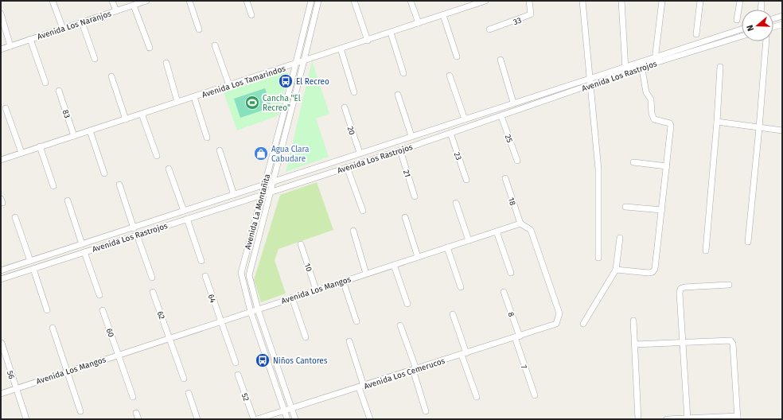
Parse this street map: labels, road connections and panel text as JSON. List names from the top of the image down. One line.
{"streets":{"street":["33","Avenida Los Naranjos","Avenida Los Rastrojos","Avenida Los Tamarindos","83","20","25","23","21","18","Avenida La Montañita","10","Avenida Los Mangos","64","8","62","60","7","Avenida Los Cemerucos","56","52"]},"crossings":[["Avenida Los Rastrojos","20"],["Avenida Los Rastrojos","25"],["Avenida Los Rastrojos","23"],["Avenida Los Rastrojos","21"],["Avenida Los Rastrojos","Avenida La Montañita"],["Avenida Los Tamarindos","83"],["Avenida Los Tamarindos","Avenida La Montañita"],["18","Avenida Los Mangos"],["18","Avenida Los Cemerucos"],["Avenida La Montañita","Avenida Los Mangos"],["Avenida La Montañita","Avenida Los Cemerucos"],["10","Avenida Los Mangos"],["Avenida Los Mangos","64"],["Avenida Los Mangos","62"],["Avenida Los Mangos","60"],["Avenida Los Mangos","Avenida Los Cemerucos"],["Avenida Los Mangos","56"],["8","7"],["8","Avenida Los Cemerucos"],["7","Avenida Los Cemerucos"]],"places":{"bus stop":["El Recreo","Niños Cantores"],"sports":["Cancha \"El Recreo\""],"shop":["Agua Clara Cabudare"]},"north":"left"}
